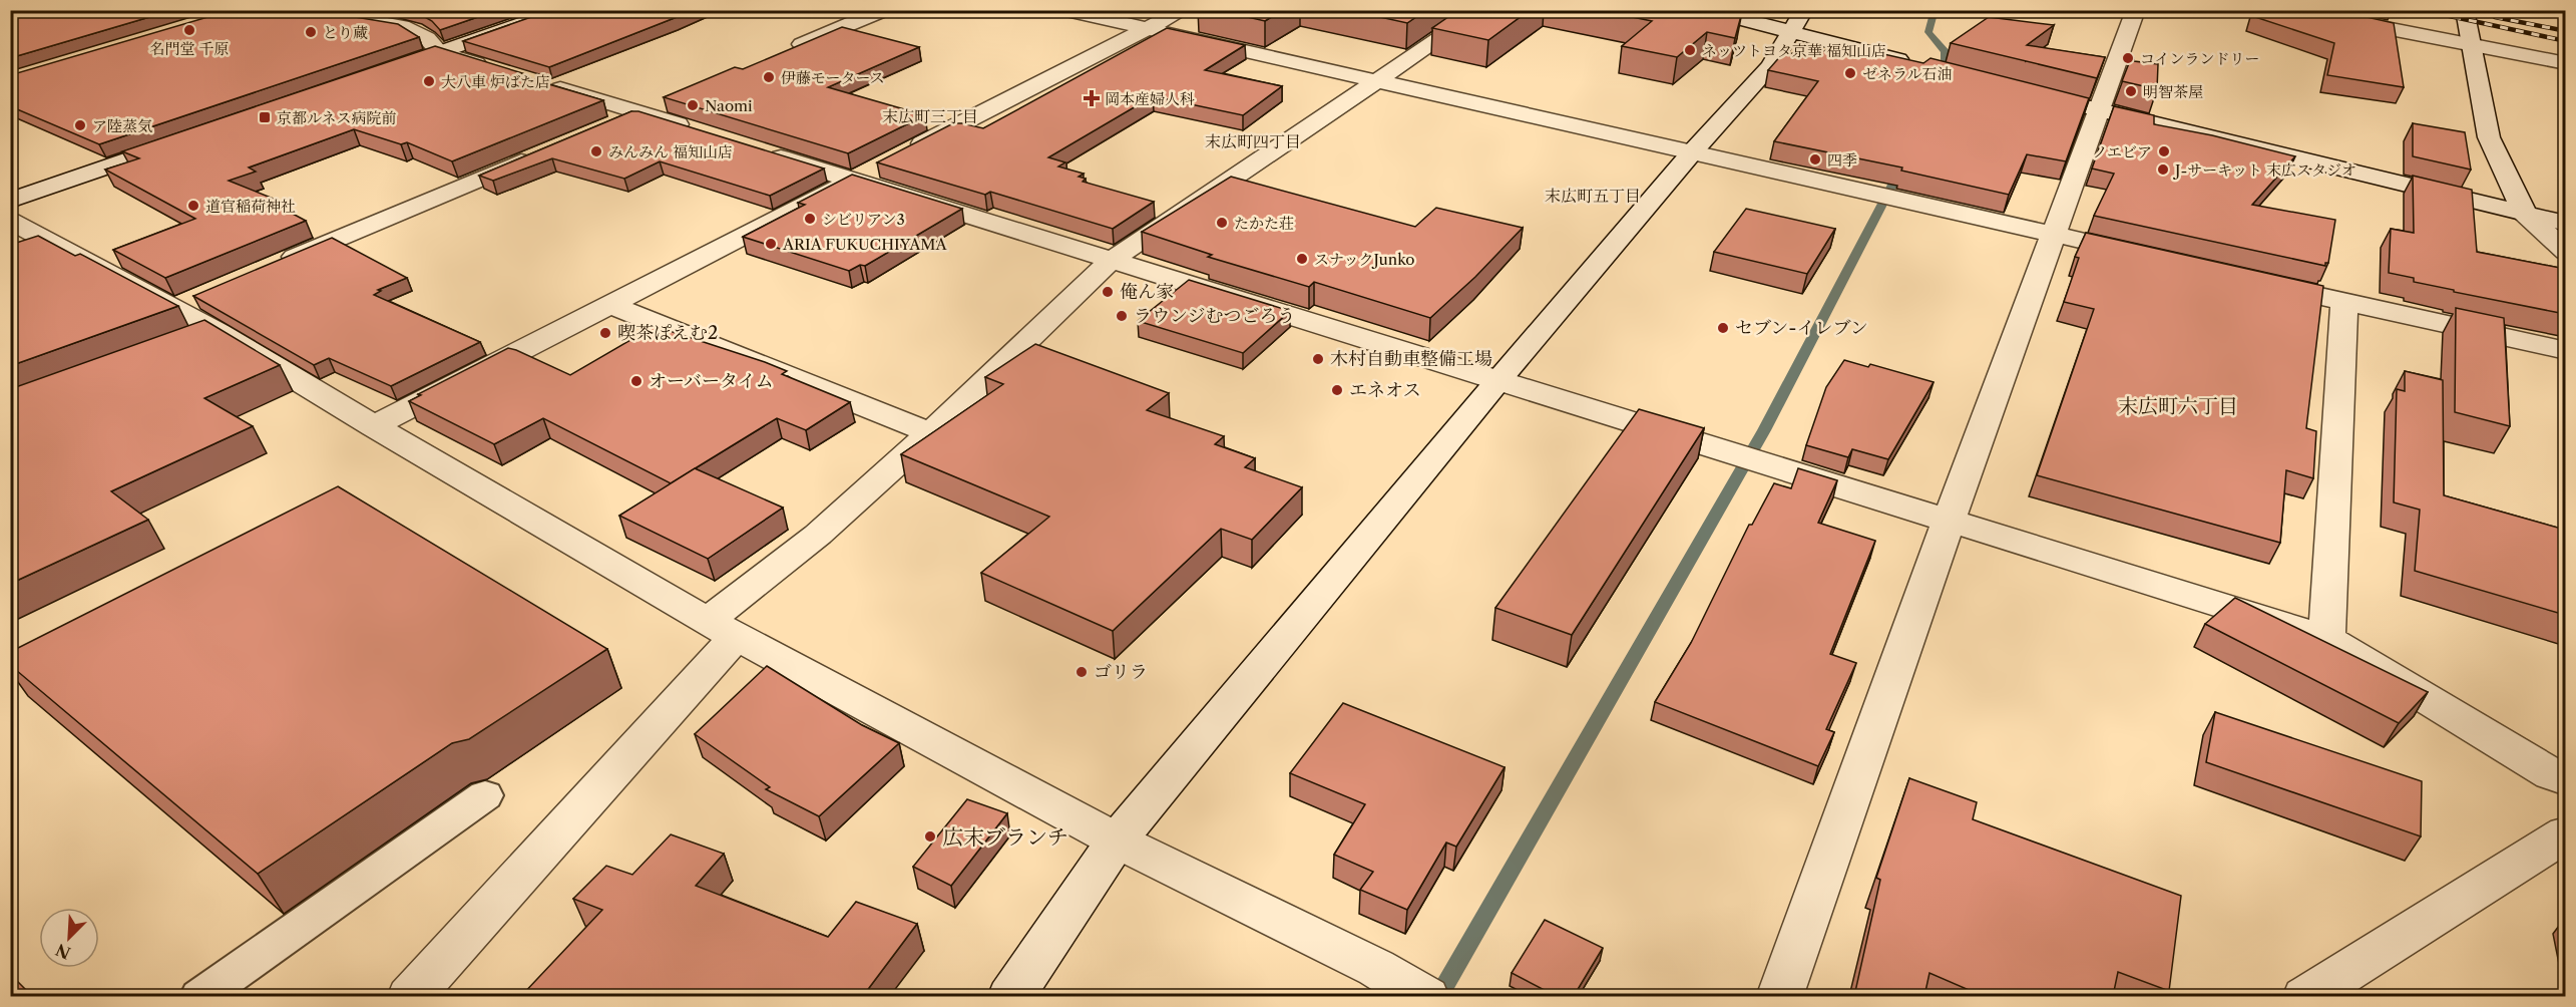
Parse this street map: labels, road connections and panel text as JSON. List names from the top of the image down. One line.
{"districts":["末広町三丁目","末広町四丁目","末広町五丁目","末広町六丁目"],"places":{"other":["名門堂 千原","とり蔵","ネッツトヨタ京華 福知山店","コインランドリー","ゼネラル石油","伊藤モータース","大八車 炉ばた店","明智茶屋","Naomi","ア陸蒸気","みんみん 福知山店","ノエビア","四季","J-サーキット 末広スタジオ","道官稲荷神社","シビリアン3","たかた荘","ARIA FUKUCHIYAMA","スナックJunko","俺ん家","ラウンジむつごろう","セブン-イレブン","喫茶ぽえむ2","木村自動車整備工場","オーバータイム","エネオス","ゴリラ","広末ブランチ"],"health":["岡本産婦人科"],"transit":["京都ルネス病院前"]},"north":"bottom left"}
